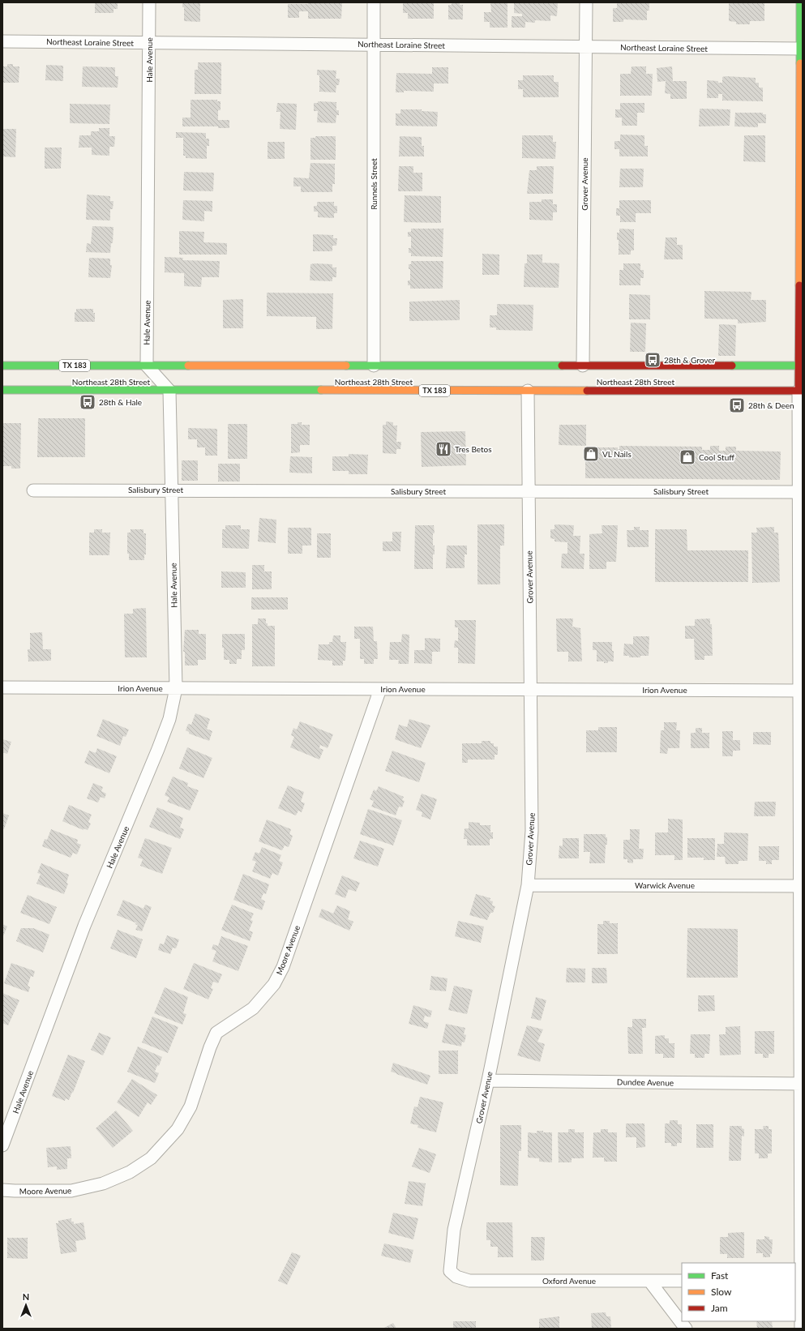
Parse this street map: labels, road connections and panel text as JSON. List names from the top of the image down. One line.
{"streets":{"main road":["TX 183","Northeast 28th Street"],"street":["Northeast Loraine Street","Hale Avenue","Runnels Street","Grover Avenue","Salisbury Street","Irion Avenue","Warwick Avenue","Moore Avenue","Dundee Avenue","Oxford Avenue"]},"crossings":[["Northeast Loraine Street","Hale Avenue"],["Northeast Loraine Street","Runnels Street"],["Northeast Loraine Street","Grover Avenue"],["Hale Avenue","Northeast 28th Street"],["Hale Avenue","Salisbury Street"],["Hale Avenue","Irion Avenue"],["Runnels Street","Northeast 28th Street"],["Grover Avenue","Northeast 28th Street"],["Grover Avenue","Salisbury Street"],["Grover Avenue","Irion Avenue"],["Grover Avenue","Warwick Avenue"],["Grover Avenue","Dundee Avenue"],["Grover Avenue","Oxford Avenue"],["Irion Avenue","Moore Avenue"]],"places":{"bus stop":["28th & Grover","28th & Hale","28th & Deen"],"restaurant":["Tres Betos"],"shop":["VL Nails","Cool Stuff"]},"legend":["Fast","Slow","Jam"],"north":"top"}
